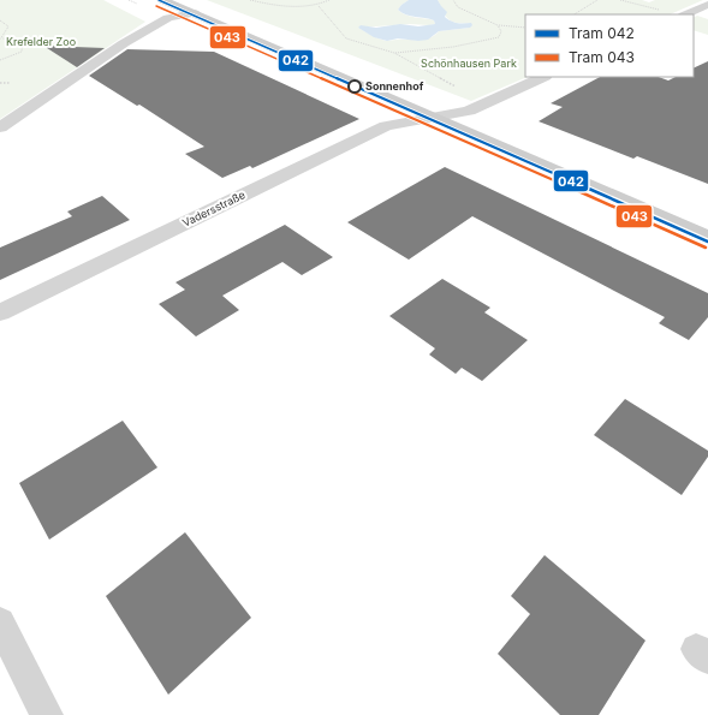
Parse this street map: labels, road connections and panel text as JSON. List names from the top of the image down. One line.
{"streets":{"street":["Vadersstraße"]},"parks":["Krefelder Zoo","Schönhausen Park"],"places":["Sonnenhof"],"lines":["tram line 042","tram line 043"],"legend":["Tram 042","Tram 043"]}
